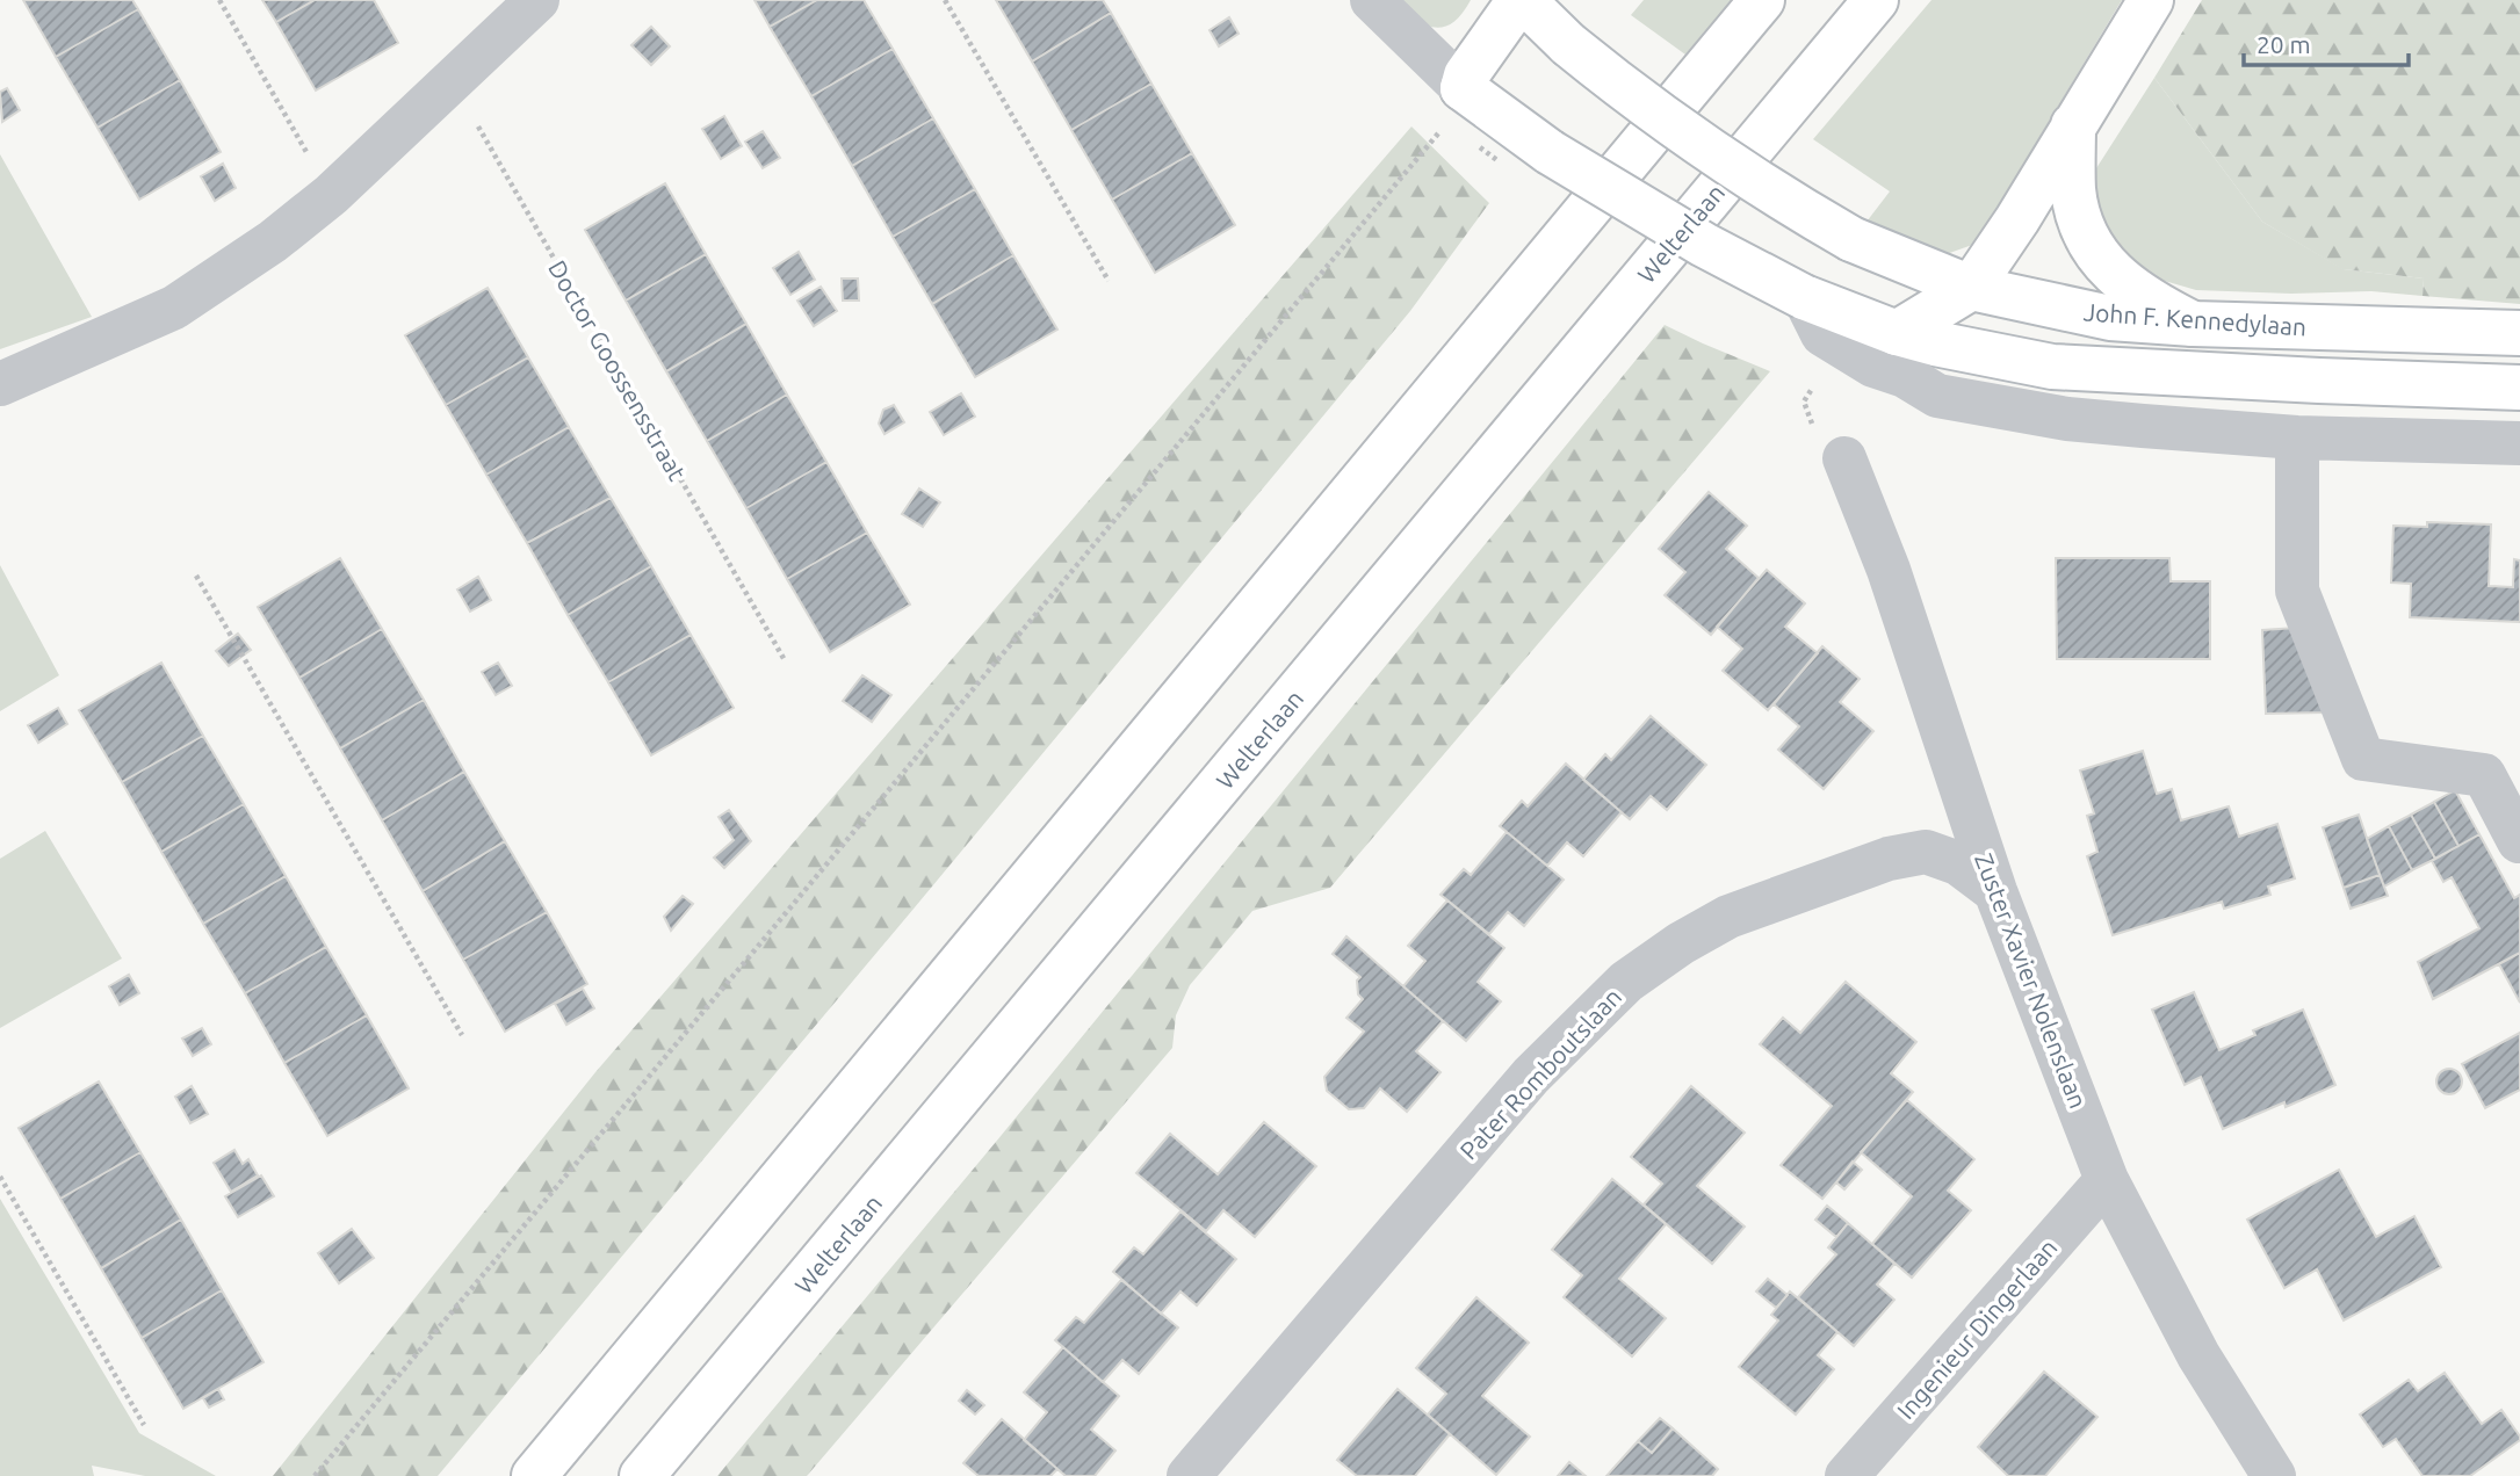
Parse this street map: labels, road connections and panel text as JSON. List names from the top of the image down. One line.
{"streets":{"main road":["Welterlaan","John F. Kennedylaan"],"street":["Zuster Xavier Nolenslaan","Pater Romboutslaan","Ingenieur Dingerlaan"],"path":["Doctor Goossensstraat"]},"crossings":[["Zuster Xavier Nolenslaan","Pater Romboutslaan"],["Zuster Xavier Nolenslaan","Ingenieur Dingerlaan"]],"scale_bar":"20 m"}
